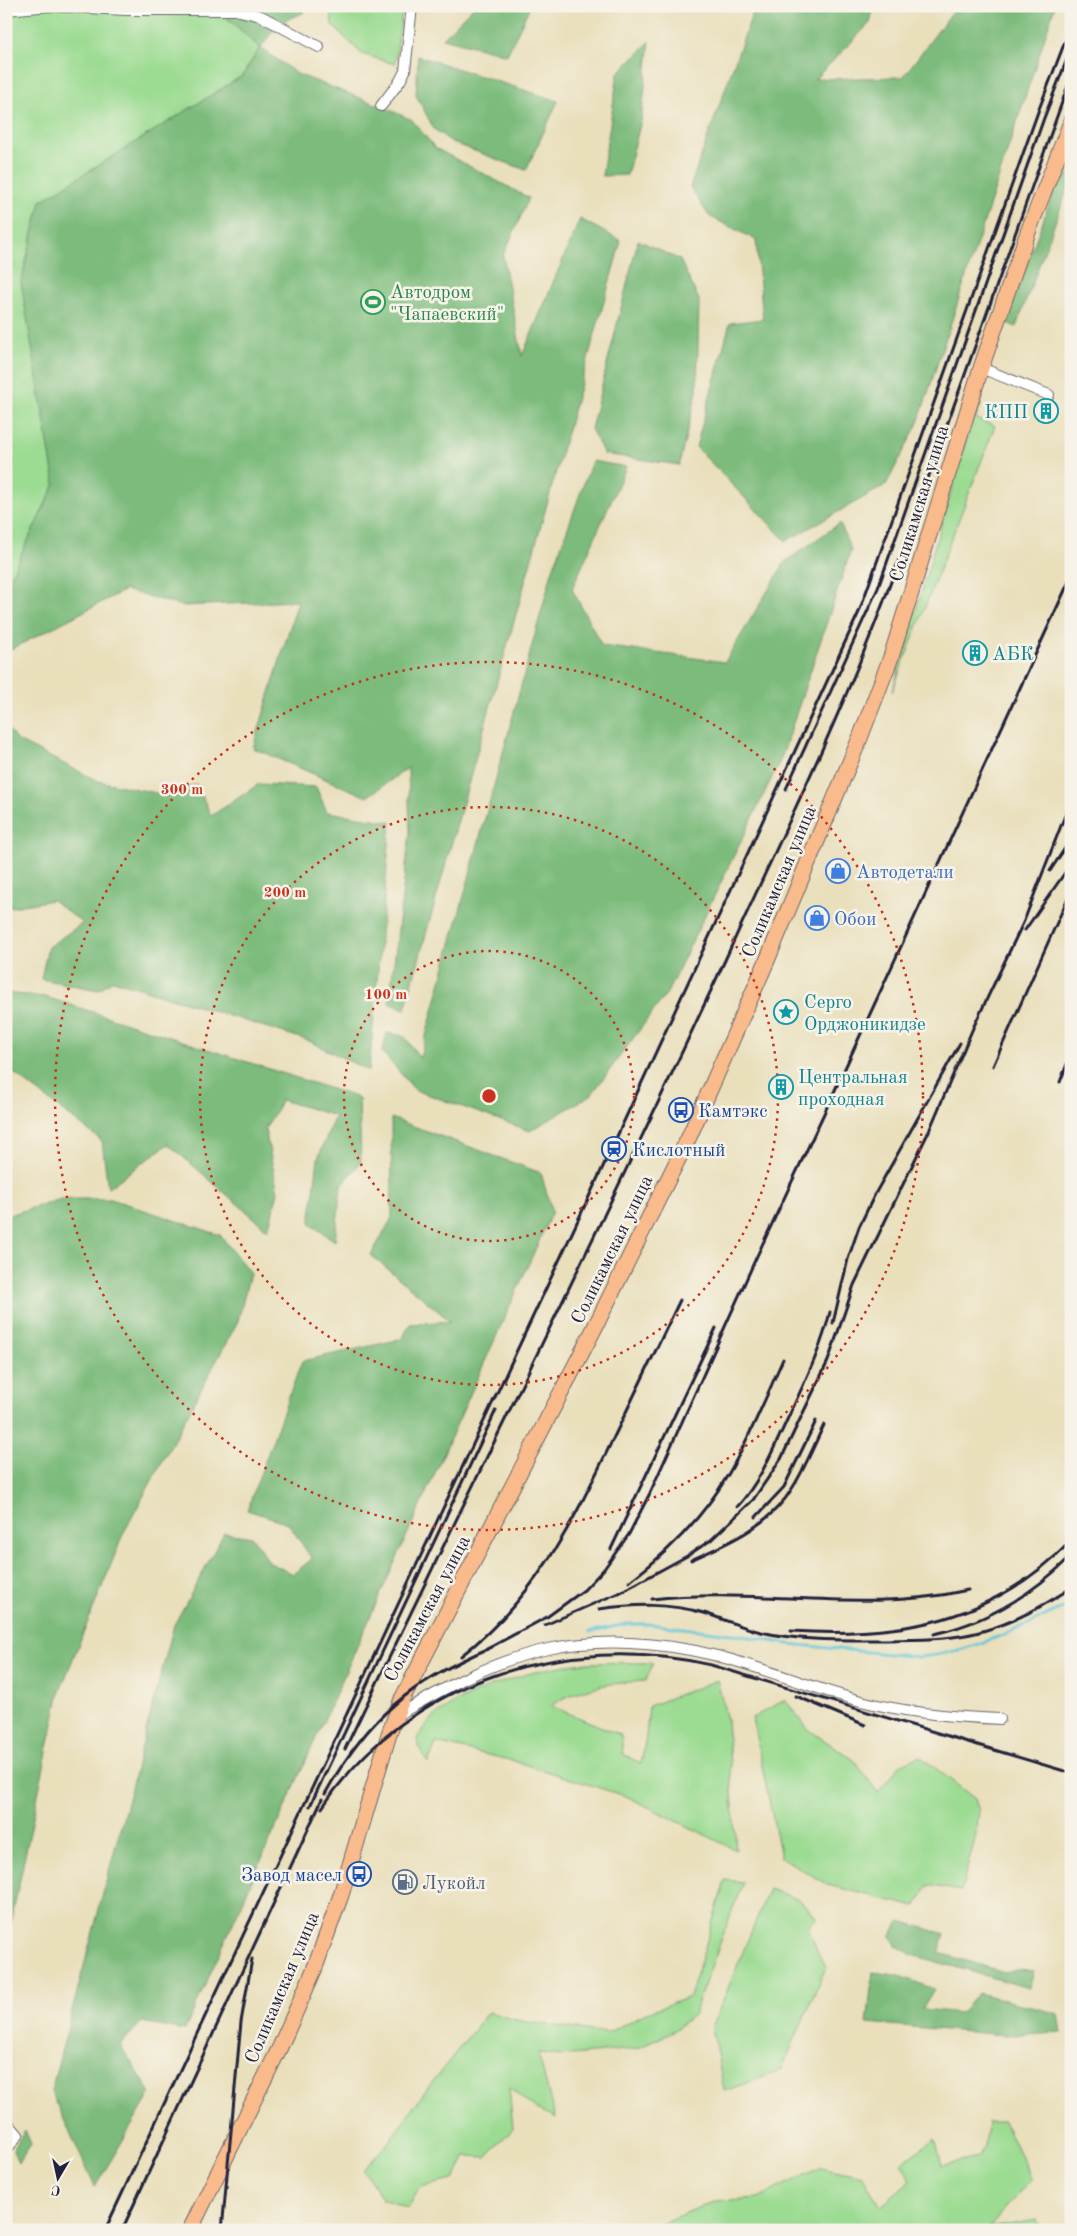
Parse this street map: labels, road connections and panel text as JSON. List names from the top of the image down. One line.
{"streets":{"main road":["Соликамская улица"]},"places":{"sports":["Автодром \"Чапаевский\""],"building":["КПП","АБК","Центральная проходная"],"shop":["Автодетали","Обои"],"place":["Серго Орджоникидзе"],"bus stop":["Камтэкс","Завод масел"],"station":["Кислотный"],"fuel station":["Лукойл"]},"north":"bottom","rings":["300 m","200 m","100 m"]}
